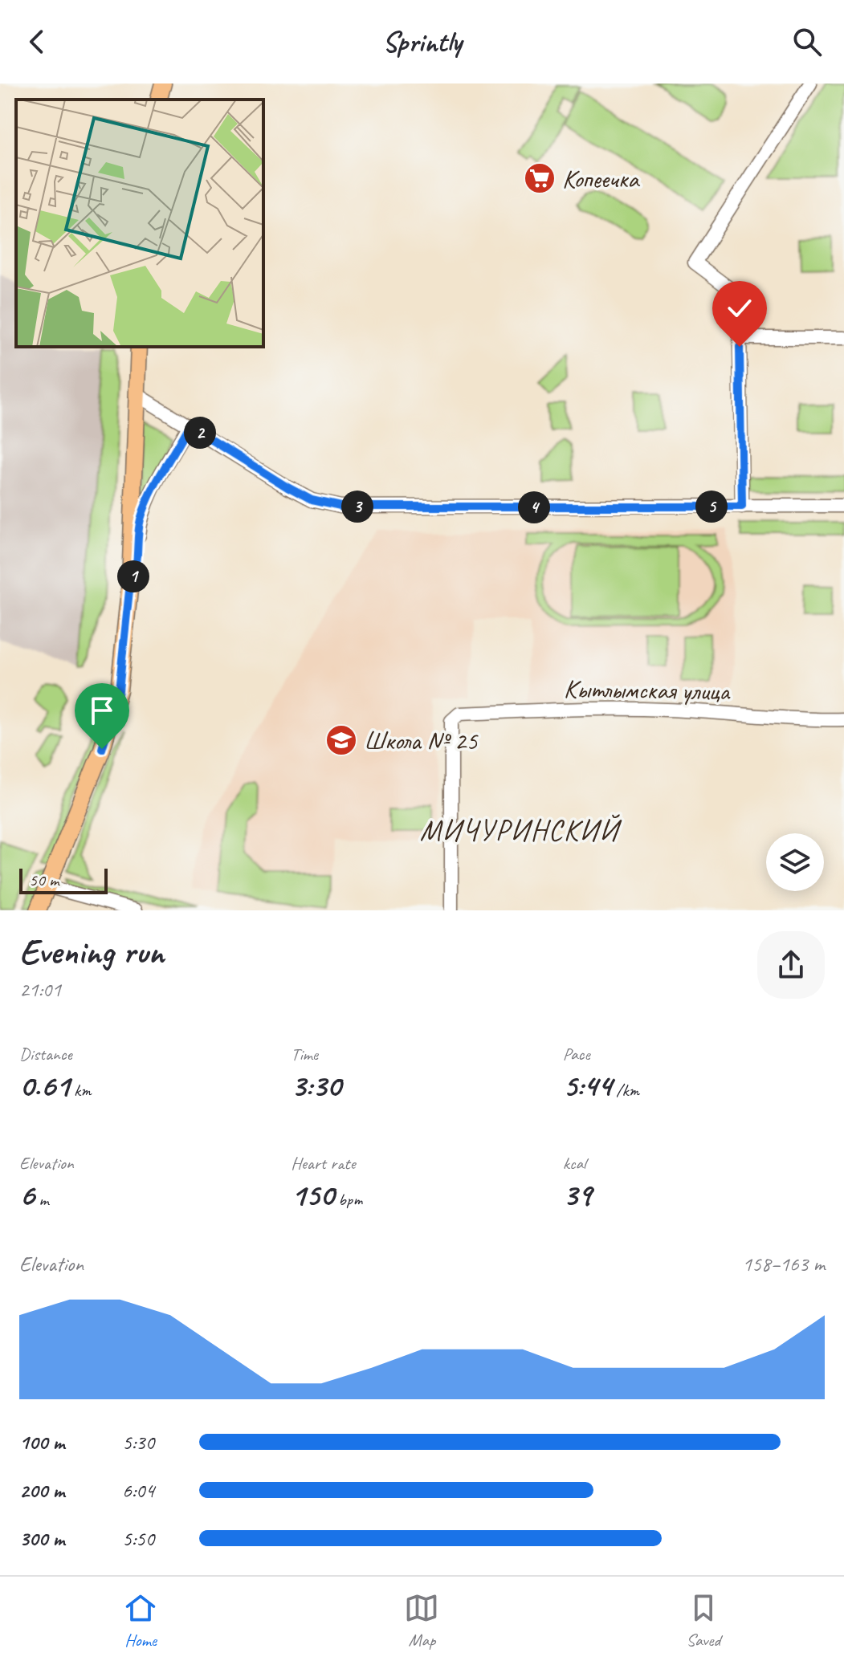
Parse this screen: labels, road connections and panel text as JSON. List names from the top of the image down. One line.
{"streets":{"street":["Кытлымская улица"]},"districts":["МИЧУРИНСКИЙ"],"places":{"supermarket":["Копеечка"],"school or university":["Школа № 25"]},"scale_bar":"50 m","page":{"header":"Sprintly","pins":["2","3","5","4","1"],"scale":"50 m","heading":["Evening run","21:01"],"stats":[["Distance","0.61 km"],["Time","3:30"],["Pace","5:44 /km"],["Elevation","6 m"],["Heart rate","150 bpm"],["kcal","39"]],"chart":["Elevation","158–163 m"],"list":[{"name":"100 m","note":"5:30"},{"name":"200 m","note":"6:04"},{"name":"300 m","note":"5:50"}],"tabs":["Home","Map","Saved"]}}
